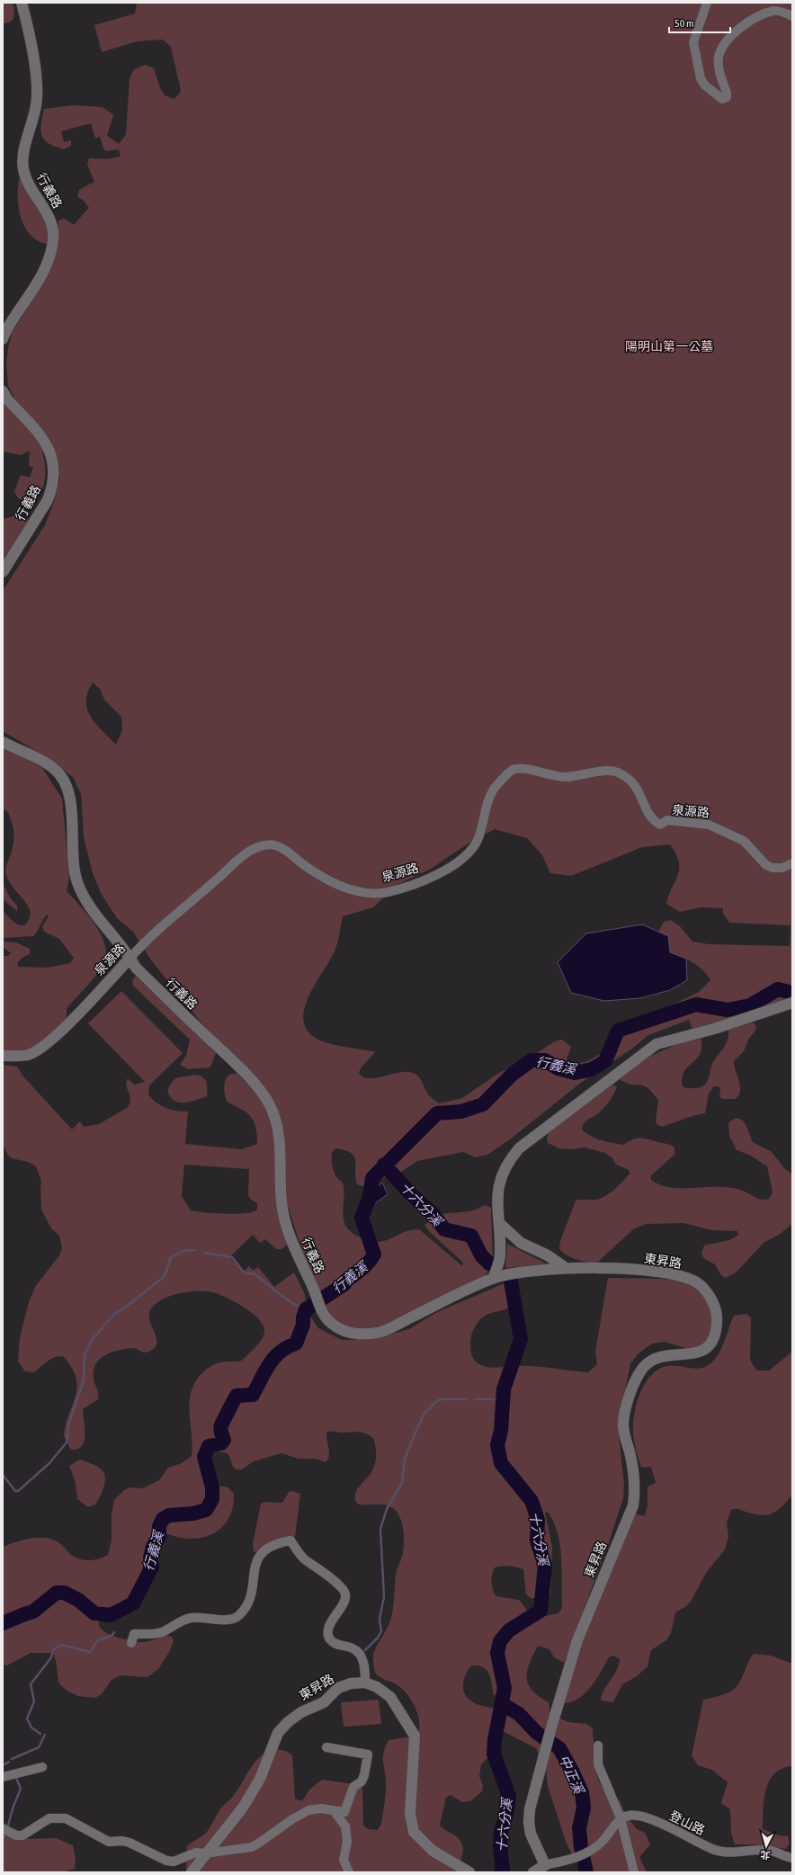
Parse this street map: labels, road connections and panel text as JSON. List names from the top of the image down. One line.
{"streets":{"street":["行義路","泉源路","東昇路","登山路"]},"crossings":[["行義路","泉源路"]],"water":["行義溪","十六分溪","中正溪"],"parks":["陽明山第一公墓"],"scale_bar":"50 m","north":"bottom"}
